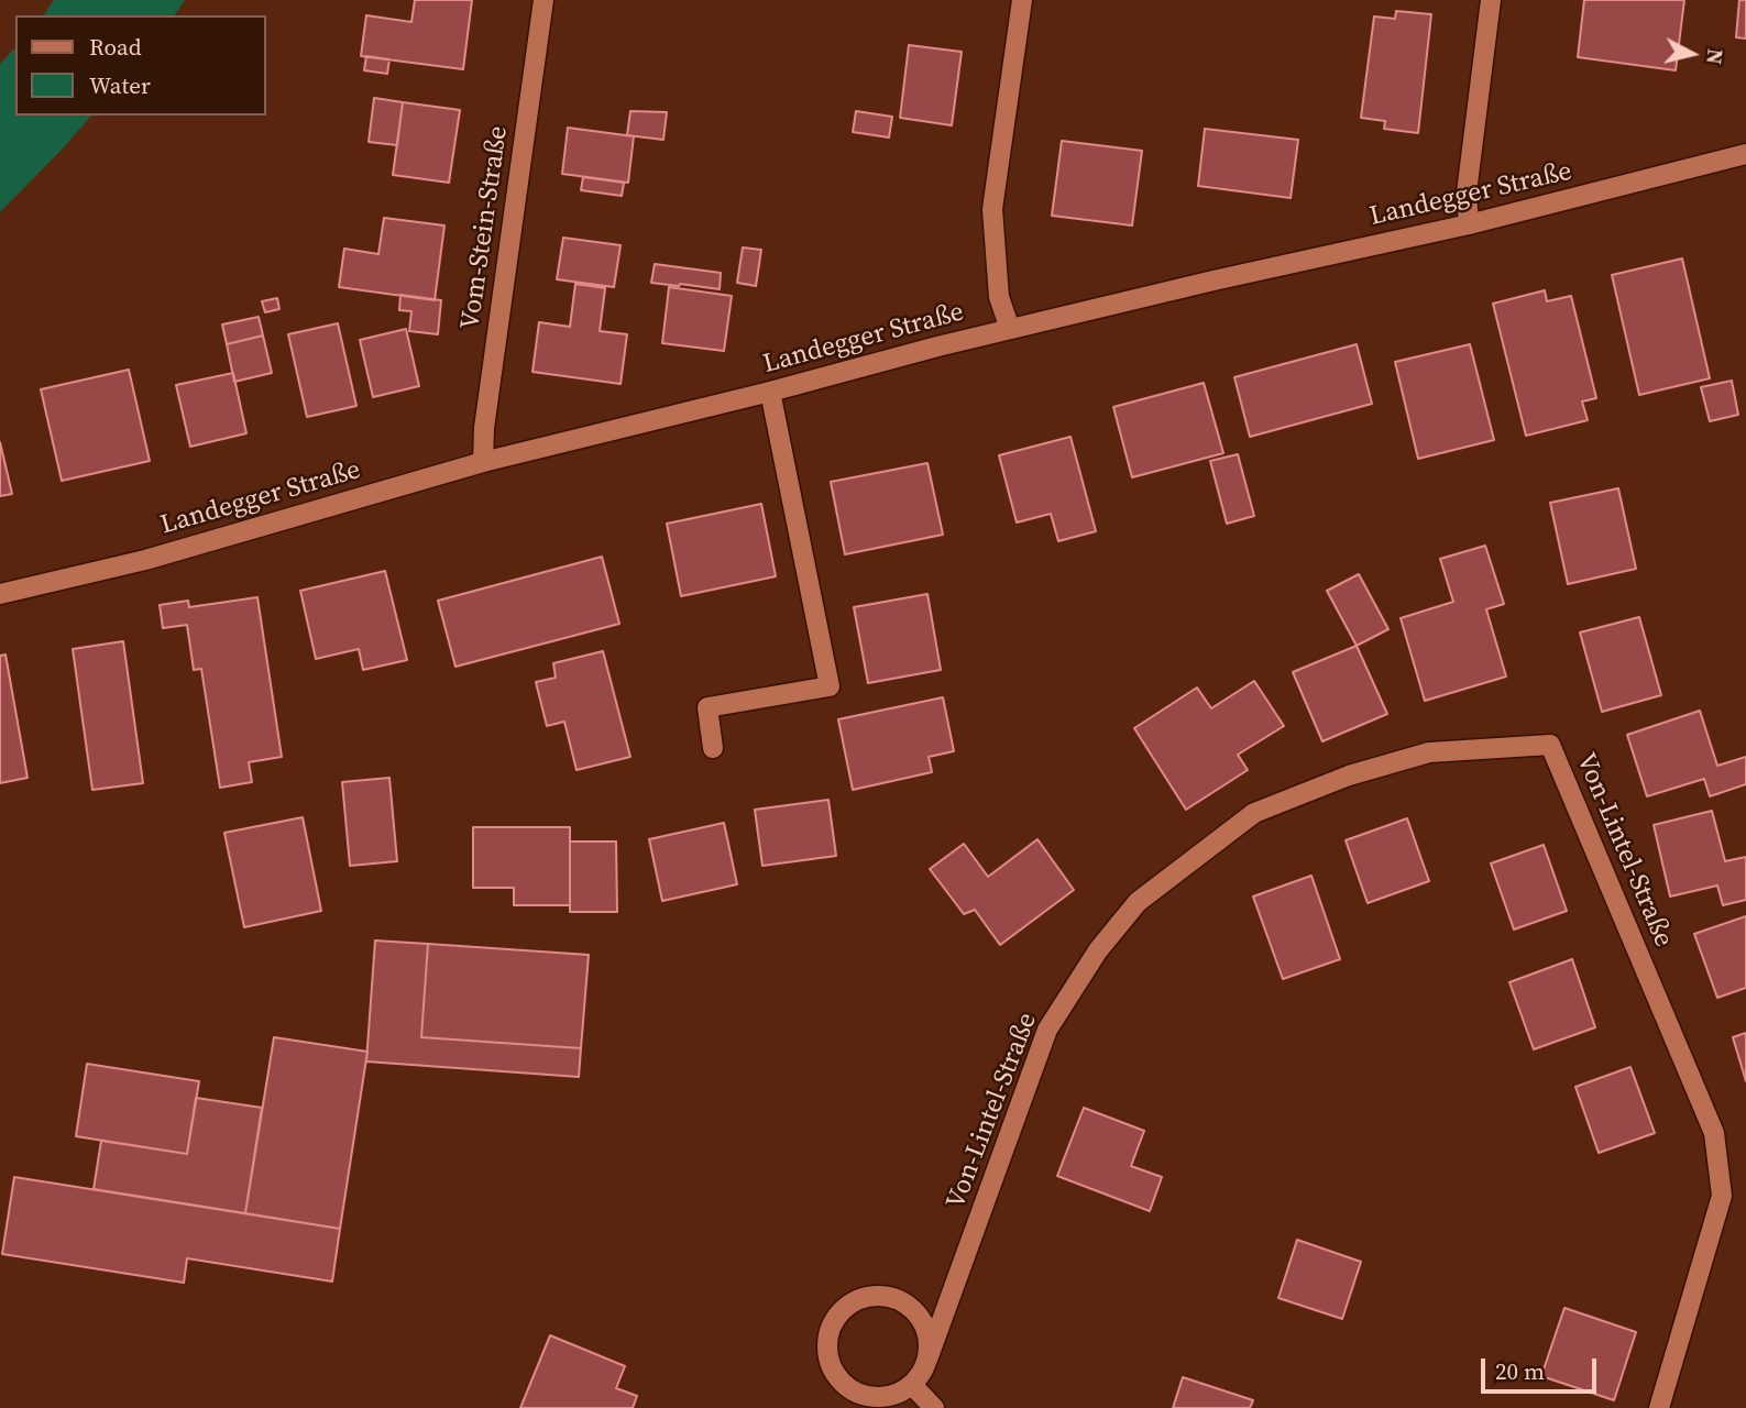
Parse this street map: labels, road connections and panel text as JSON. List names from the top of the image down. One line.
{"streets":{"street":["Landegger Straße","Vom-Stein-Straße","Von-Lintel-Straße"]},"crossings":[["Landegger Straße","Vom-Stein-Straße"]],"legend":["Road","Water"],"scale_bar":"20 m","north":"right"}
